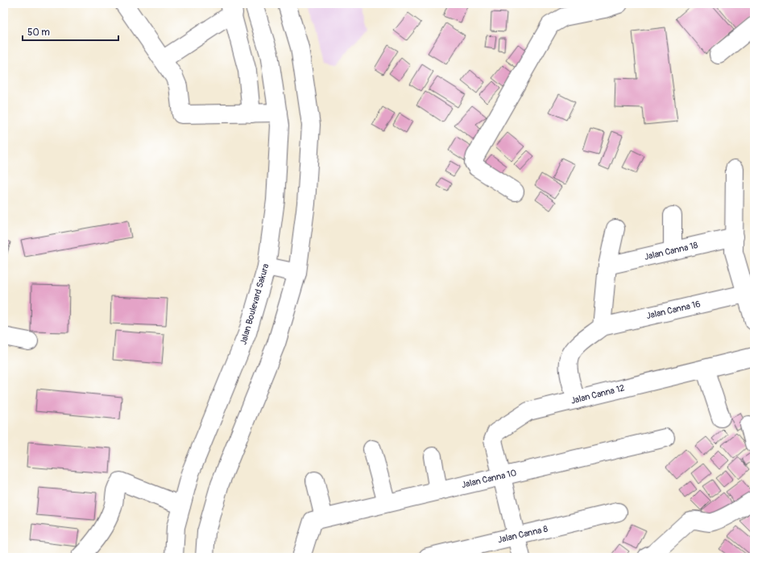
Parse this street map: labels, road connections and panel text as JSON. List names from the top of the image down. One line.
{"streets":{"street":["Jalan Canna 18","Jalan Boulevard Sakura","Jalan Canna 16","Jalan Canna 12","Jalan Canna 10","Jalan Canna 8"]},"crossings":[["Jalan Canna 12","Jalan Canna 10"]],"scale_bar":"50 m"}
